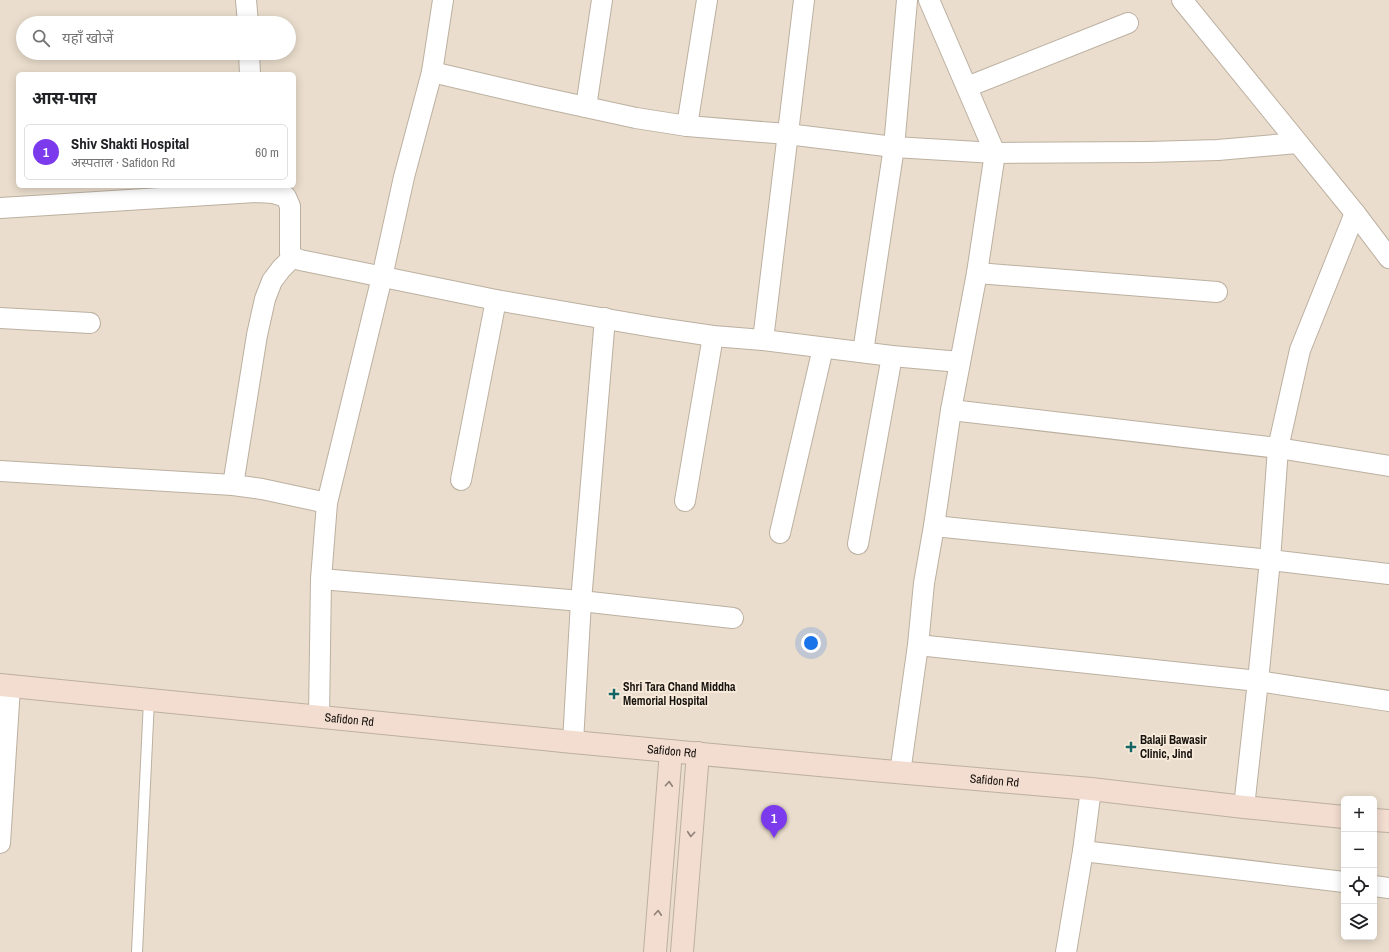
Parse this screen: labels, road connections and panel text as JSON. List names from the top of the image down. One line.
{"streets":{"main road":["Safidon Rd"]},"places":{"health":["Shri Tara Chand Middha Memorial Hospital","Balaji Bawasir Clinic, Jind"]},"page":{"search":"यहाँ खोजें","heading":"आस-पास","list":[{"mark":"1","name":"Shiv Shakti Hospital","note":"अस्पताल · Safidon Rd","value":"60 m"}],"map_buttons":["+","−"],"pins":"1"}}
